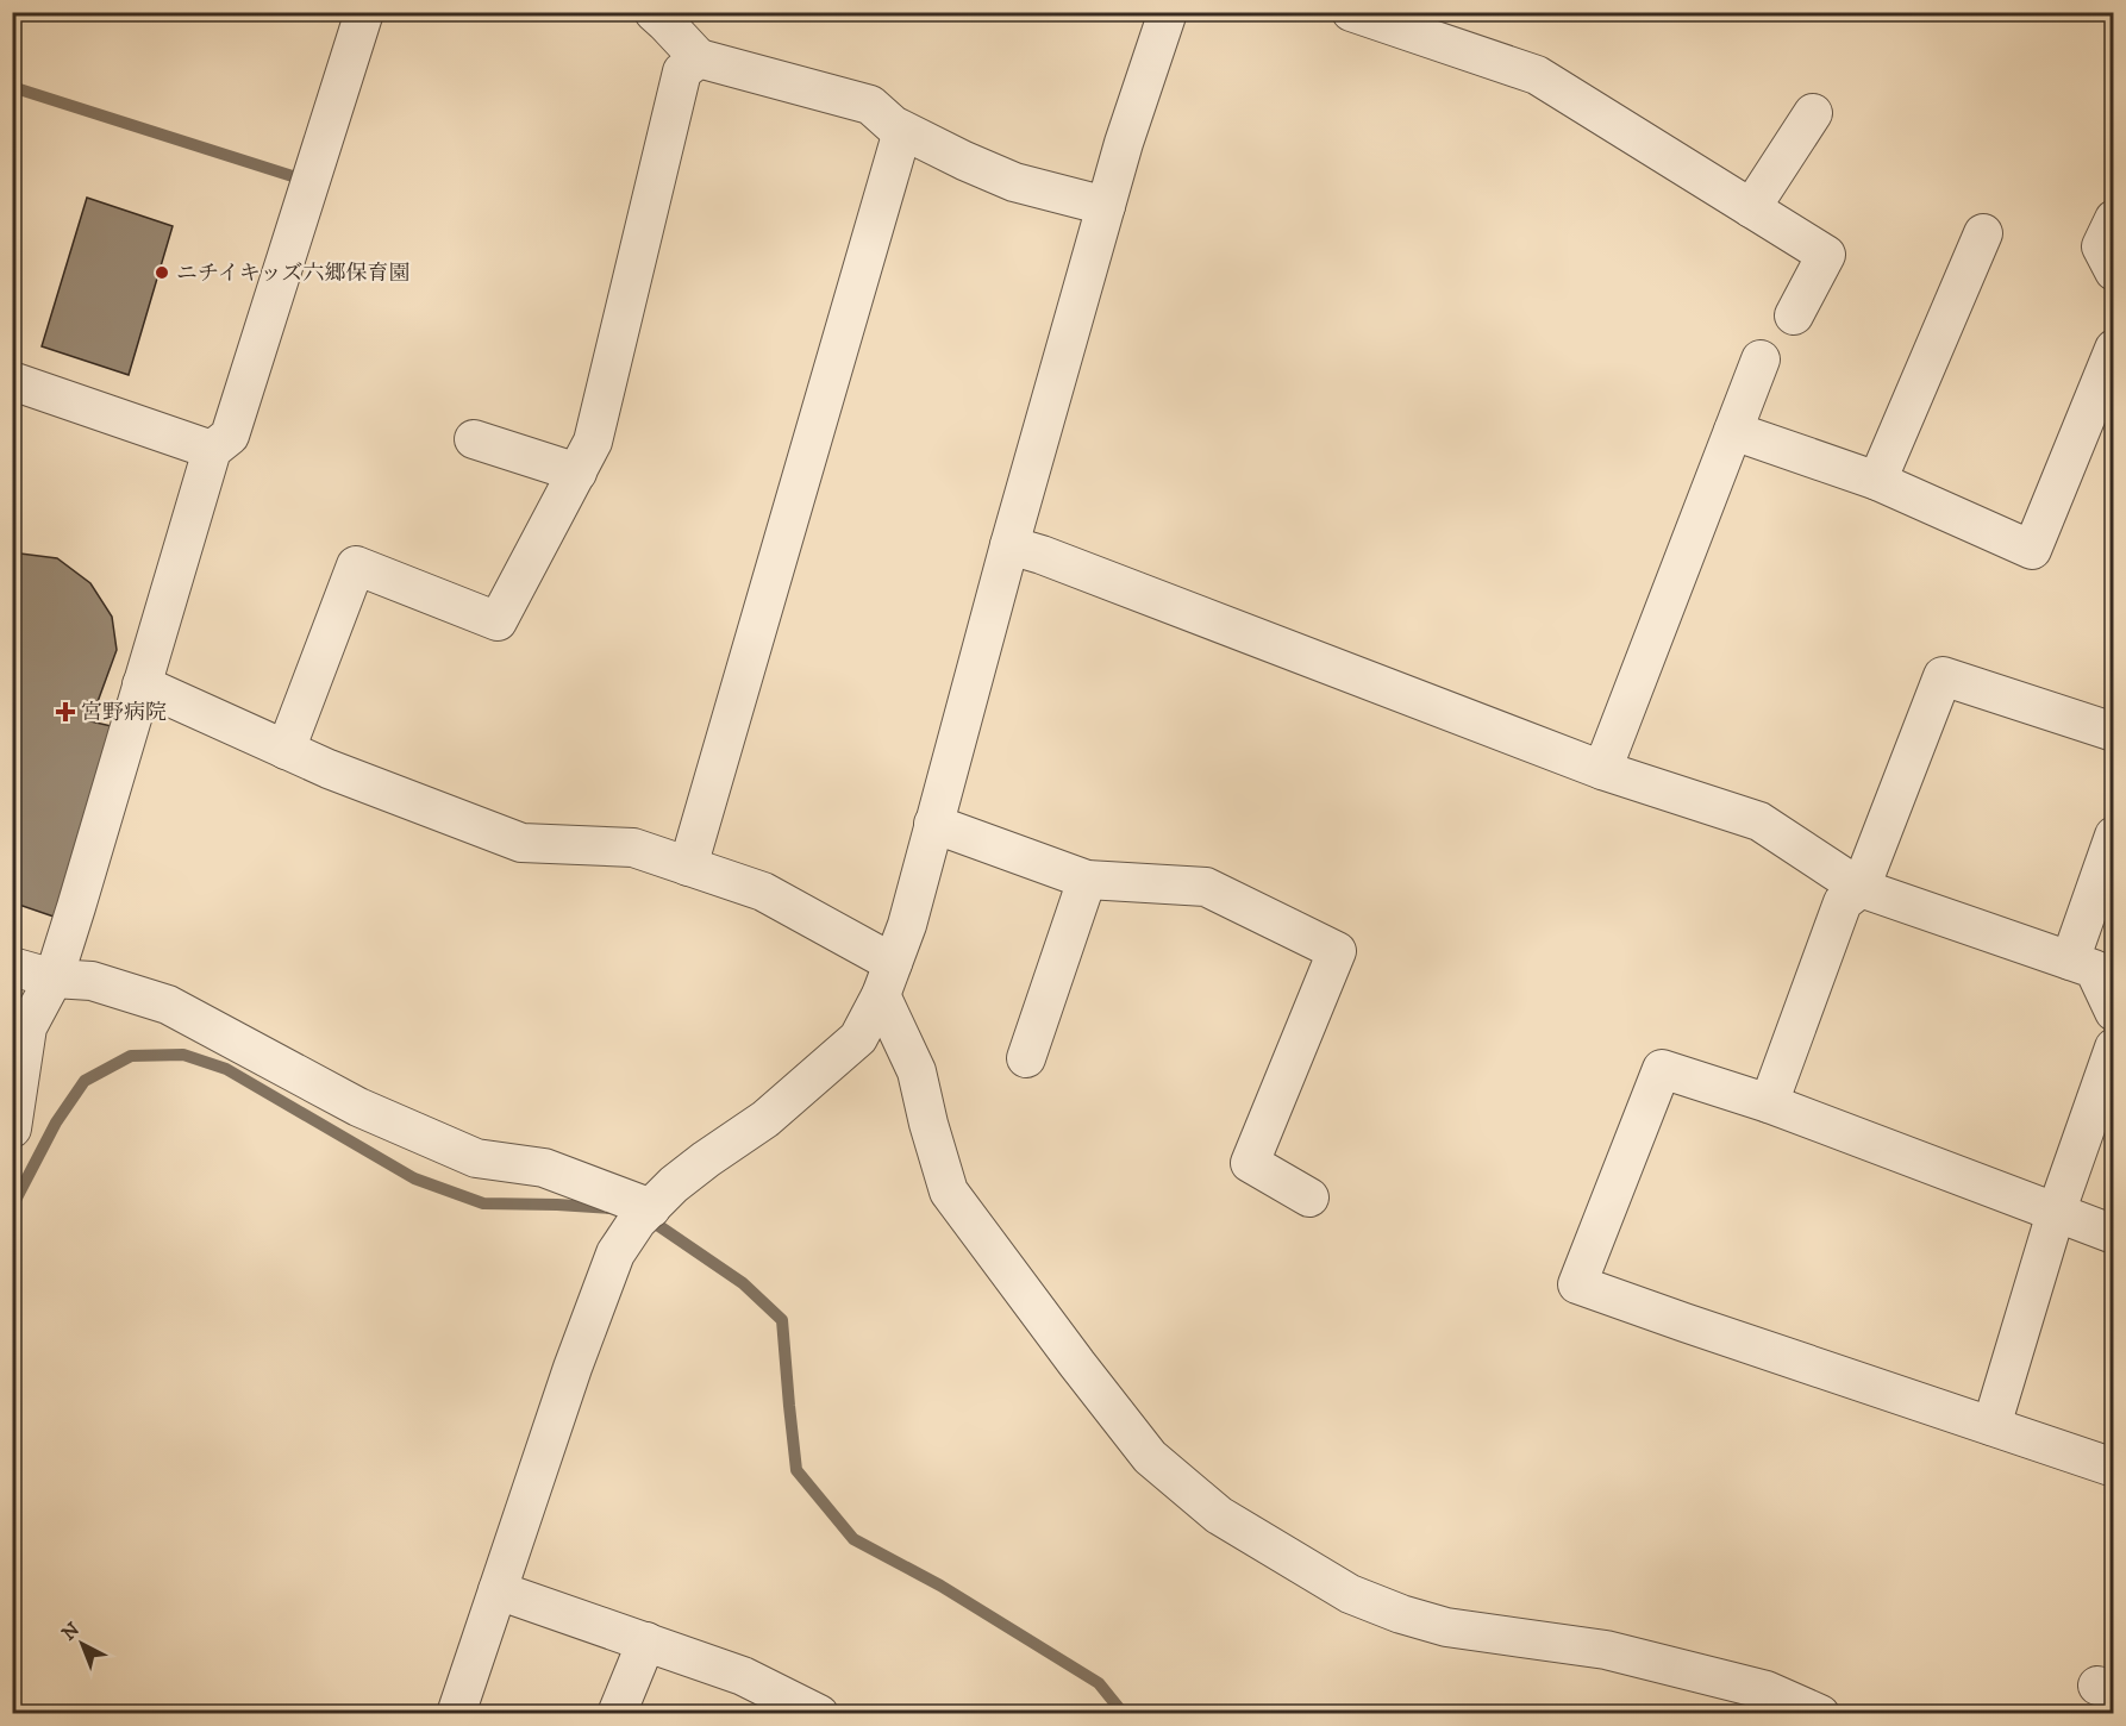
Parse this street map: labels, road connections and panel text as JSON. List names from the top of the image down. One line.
{"places":{"other":["ニチイキッズ六郷保育園"],"health":["宮野病院"]},"north":"top left"}
